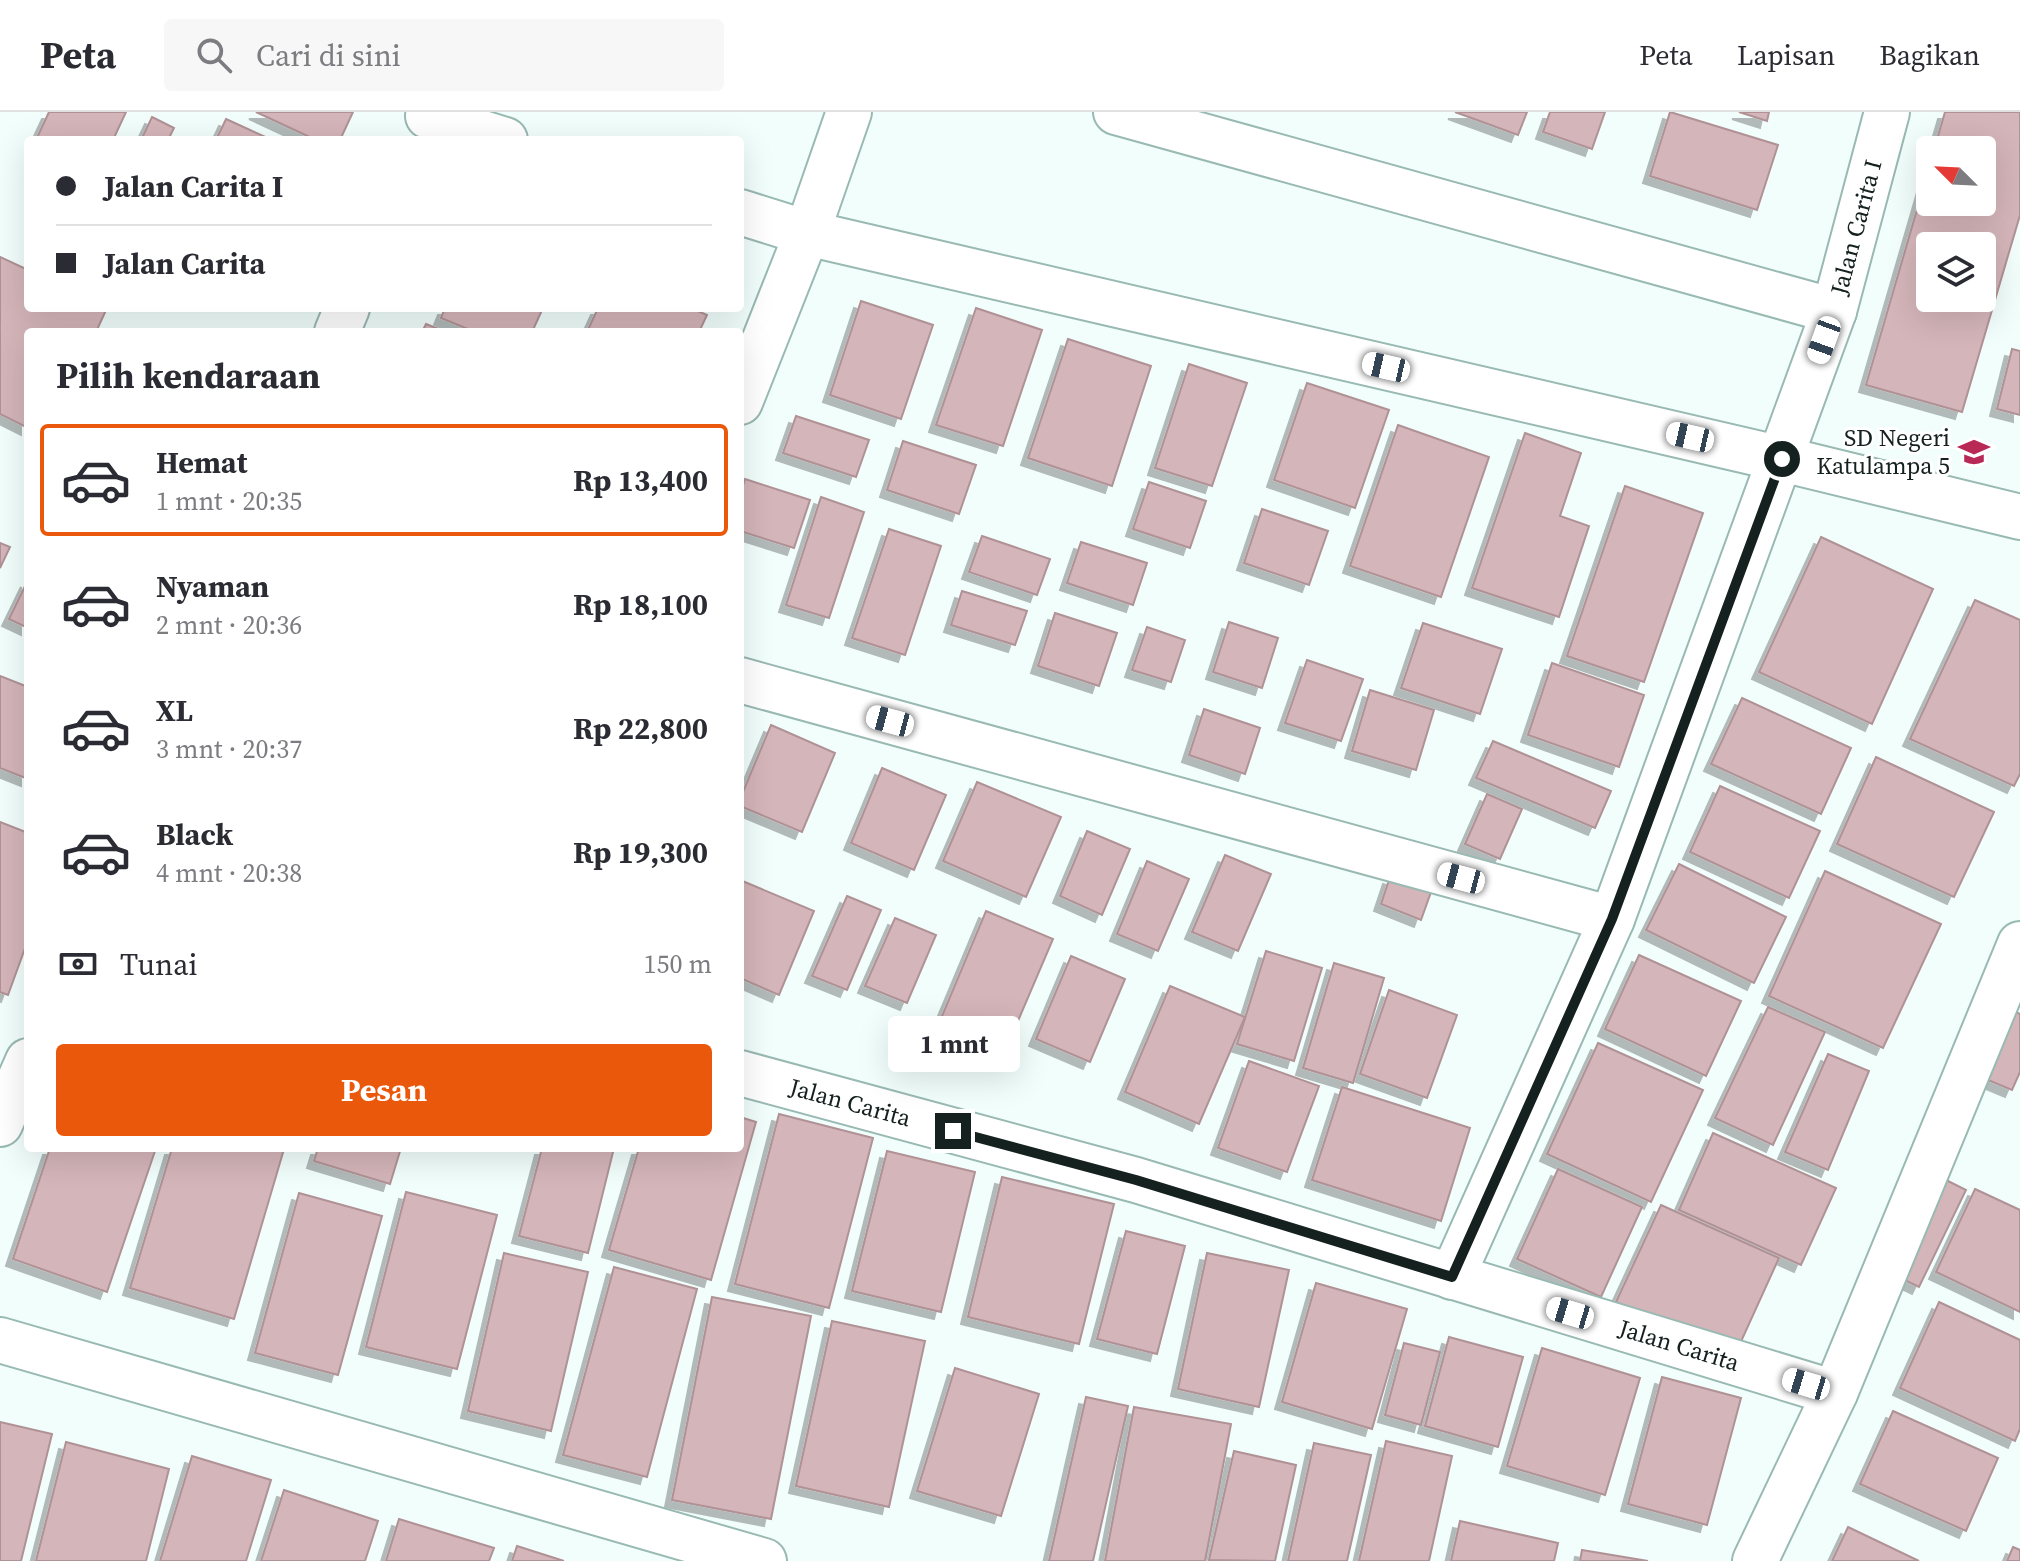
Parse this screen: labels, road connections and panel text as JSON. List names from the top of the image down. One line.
{"streets":{"street":["Jalan Carita I","Jalan Carita"]},"crossings":[["Jalan Carita I","Jalan Carita"]],"places":{"school or university":["SD Negeri Katulampa 5"]},"north":"top left","page":{"header":"Peta","search":"Cari di sini","nav":["Peta","Lapisan","Bagikan"],"banner":["Jalan Carita I","Jalan Carita"],"heading":"Pilih kendaraan","list":[{"name":"Hemat","note":"1 mnt · 20:35","value":"Rp 13,400"},{"name":"Nyaman","note":"2 mnt · 20:36","value":"Rp 18,100"},{"name":"XL","note":"3 mnt · 20:37","value":"Rp 22,800"},{"name":"Black","note":"4 mnt · 20:38","value":"Rp 19,300"}],"pay":["Tunai","150 m"],"bubble":"1 mnt","buttons":"Pesan"}}
